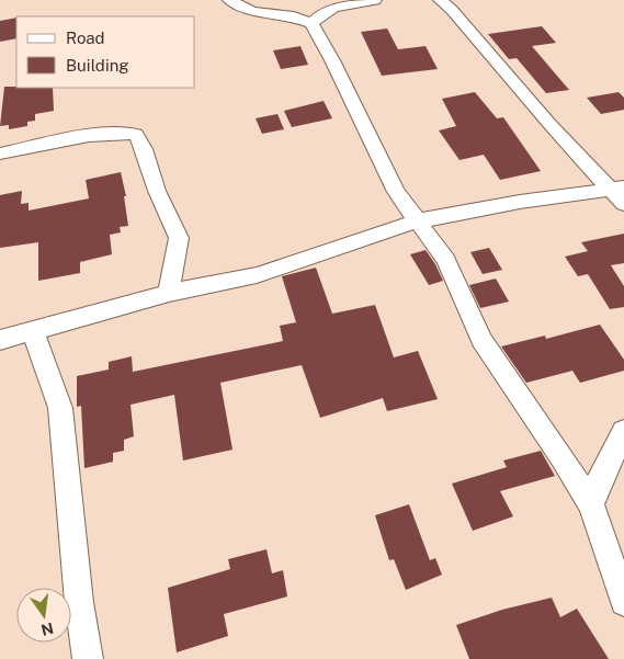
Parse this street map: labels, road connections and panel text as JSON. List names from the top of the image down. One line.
{"legend":["Road","Building"],"north":"bottom"}
